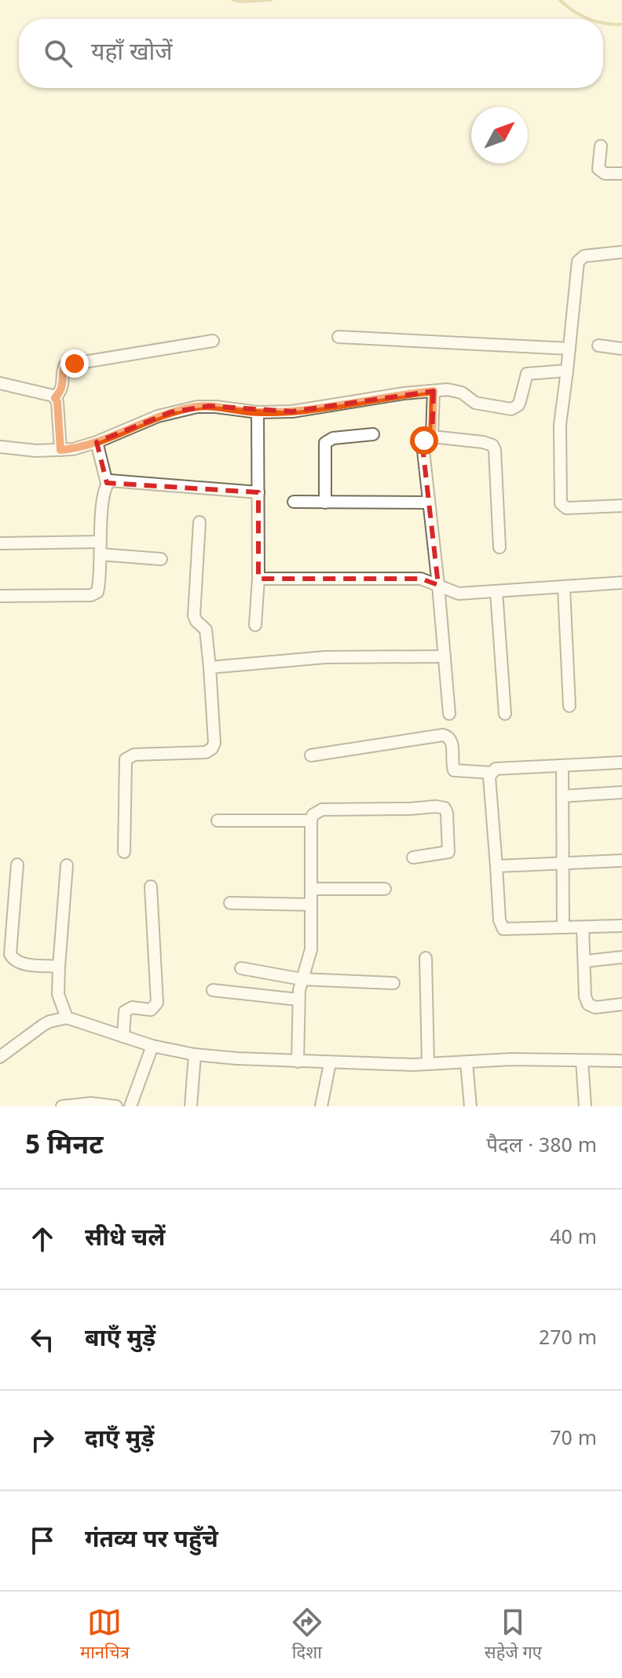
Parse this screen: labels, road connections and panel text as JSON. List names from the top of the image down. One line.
{"north":"top right","page":{"search":"यहाँ खोजें","heading":["5 मिनट","पैदल · 380 m"],"list":[["सीधे चलें","40 m"],["बाएँ मुड़ें","270 m"],["दाएँ मुड़ें","70 m"],"गंतव्य पर पहुँचे"],"nav":["मानचित्र","दिशा","सहेजे गए"]}}
